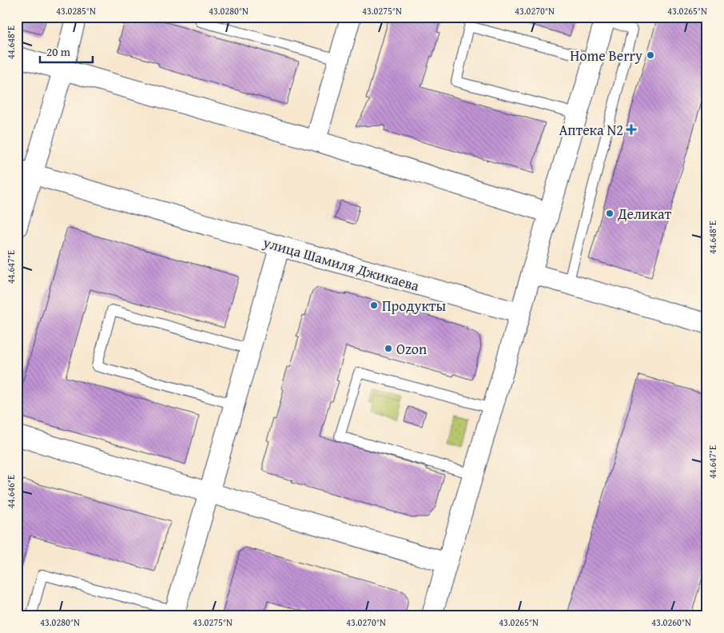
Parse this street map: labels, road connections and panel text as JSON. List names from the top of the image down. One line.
{"streets":{"street":["улица Шамиля Джикаева"]},"places":{"other":["Home Berry","Деликат","Продукты","Ozon"],"health":["Аптека N2"]},"scale_bar":"20 m","coordinates":["43.0285°N","43.0280°N","43.0275°N","43.0270°N","43.0265°N","44.648°E","44.647°E","44.646°E","43.0260°N"]}
